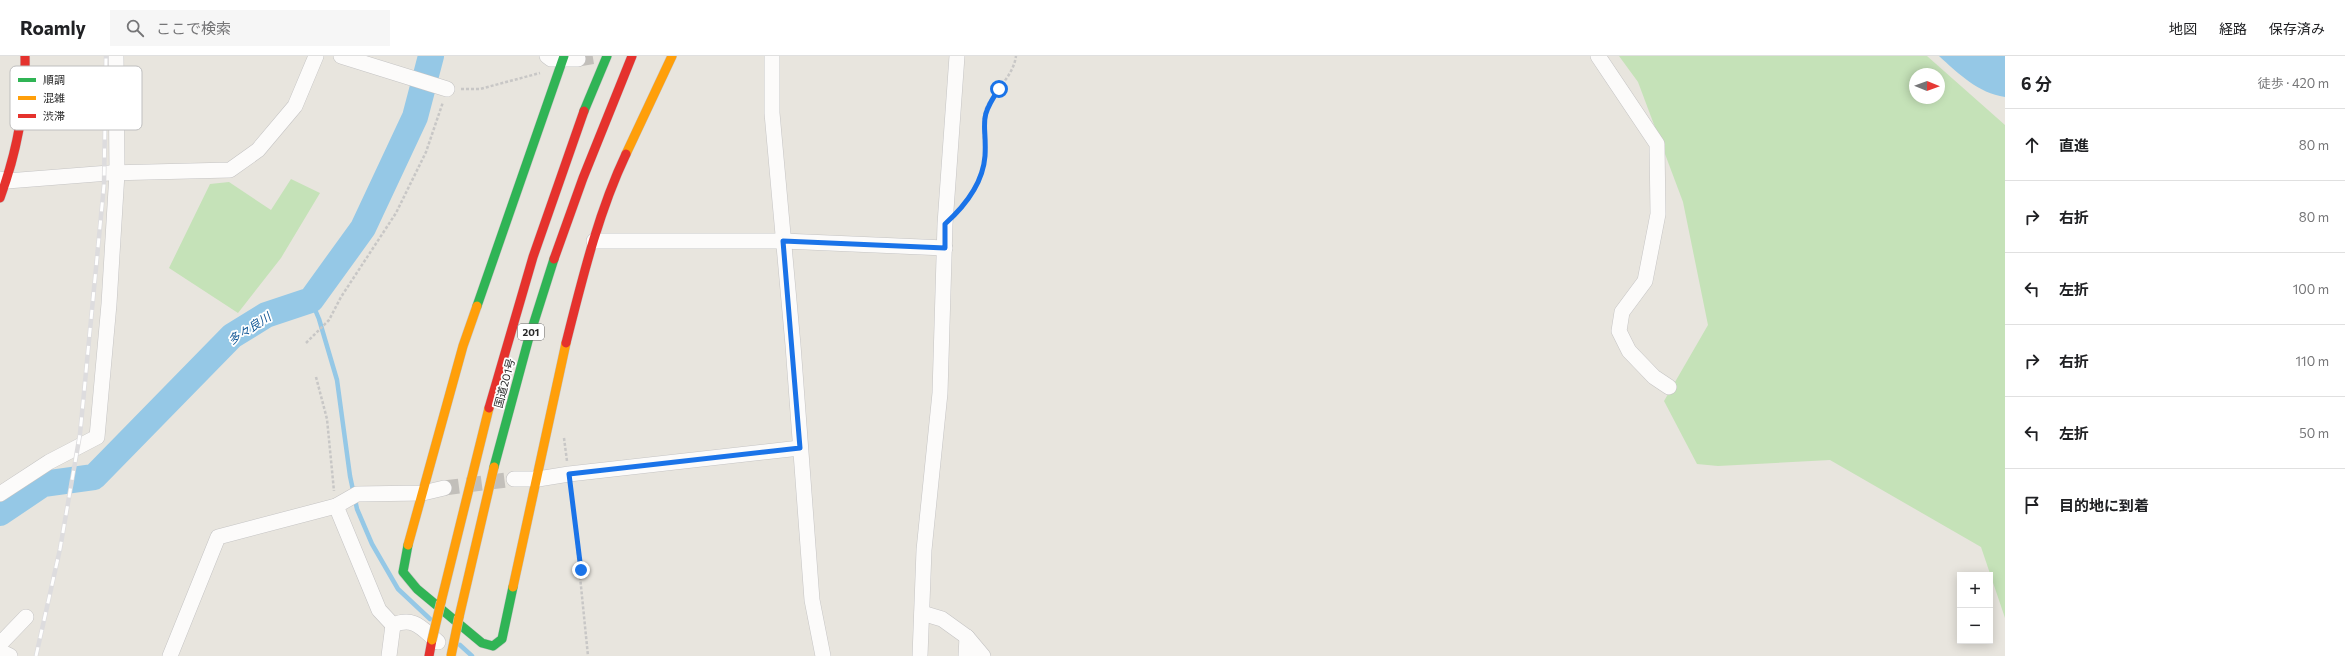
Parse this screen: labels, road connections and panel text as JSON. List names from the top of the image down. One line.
{"streets":{"main road":["201","国道201号"]},"water":["多々良川"],"legend":["順調","混雑","渋滞"],"north":"right","page":{"header":"Roamly","search":"ここで検索","nav":["地図","経路","保存済み"],"heading":["6 分","徒歩 · 420 m"],"list":[["直進","80 m"],["右折","80 m"],["左折","100 m"],["右折","110 m"],["左折","50 m"],"目的地に到着"],"map_buttons":["+","−"]}}
